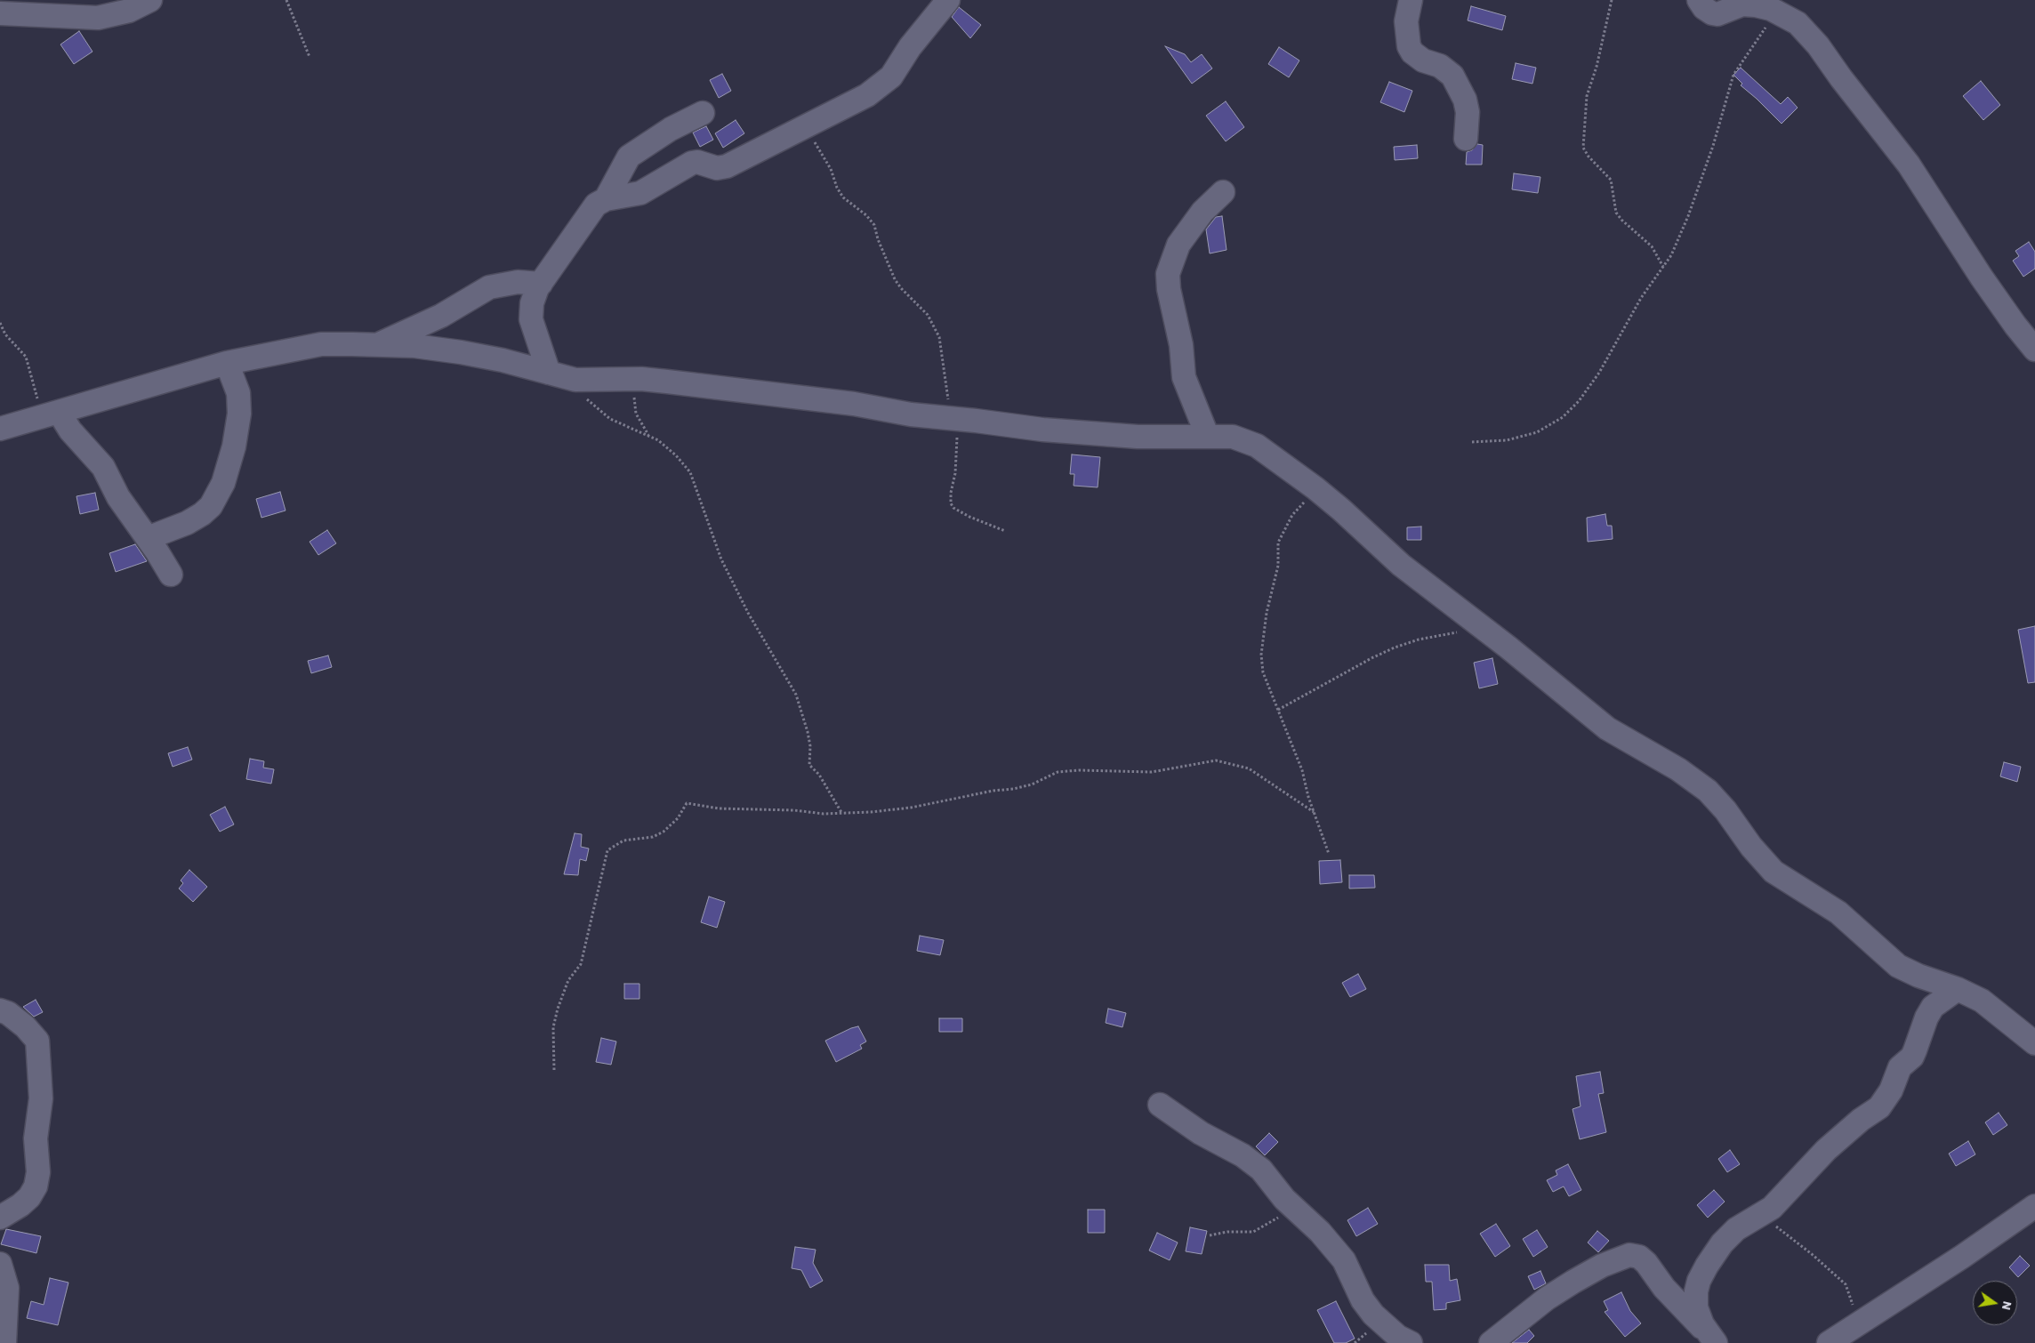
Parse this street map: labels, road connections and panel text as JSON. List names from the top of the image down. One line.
{"north":"right"}
